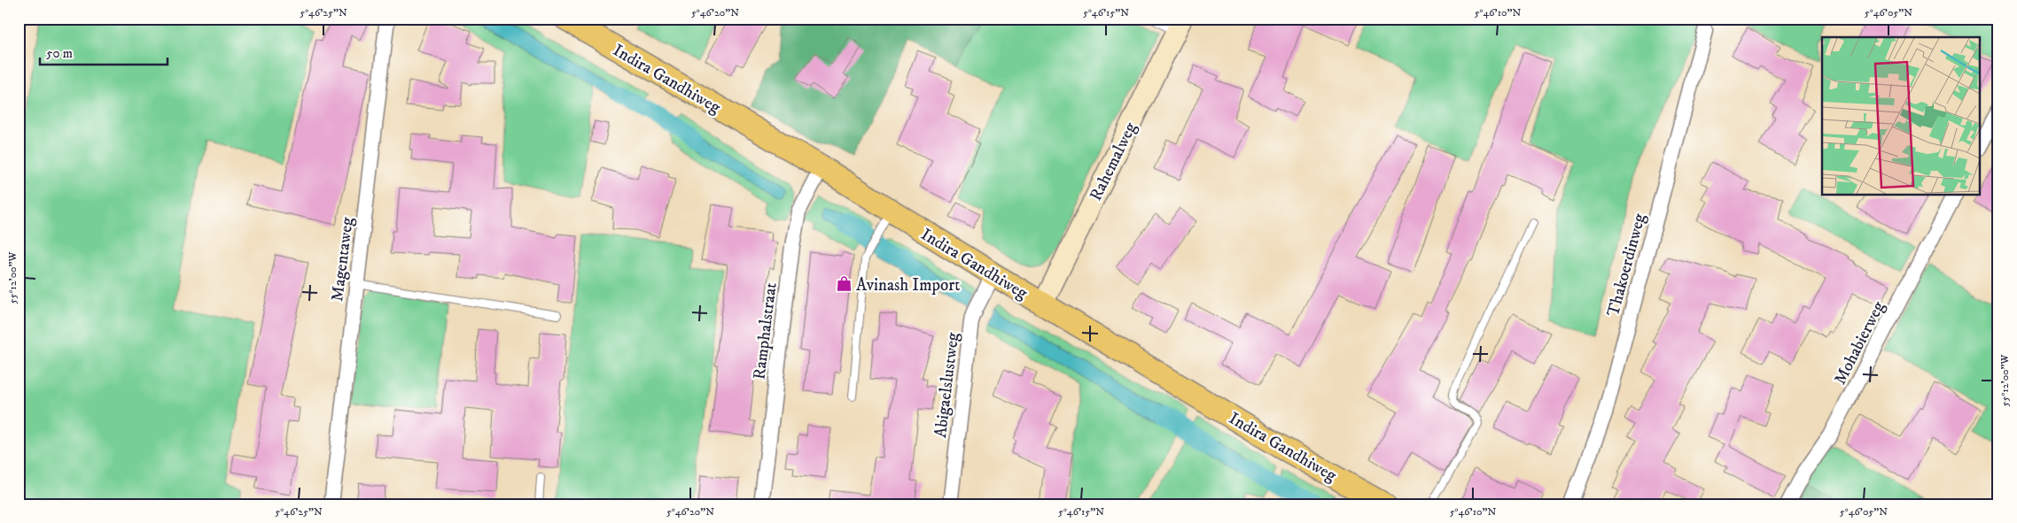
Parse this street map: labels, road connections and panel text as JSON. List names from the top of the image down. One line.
{"streets":{"main road":["Indira Gandhiweg"],"street":["Rahemalweg","Magentaweg","Thakoerdinweg","Ramphalstraat","Mohabierweg","Abigaelslustweg"]},"crossings":[["Indira Gandhiweg","Rahemalweg"],["Indira Gandhiweg","Ramphalstraat"],["Indira Gandhiweg","Abigaelslustweg"]],"places":{"shop":["Avinash Import"]},"scale_bar":"50 m","coordinates":["5°46'25\"N","5°46'20\"N","5°46'15\"N","5°46'10\"N","5°46'05\"N","55°12'00\"W"]}
